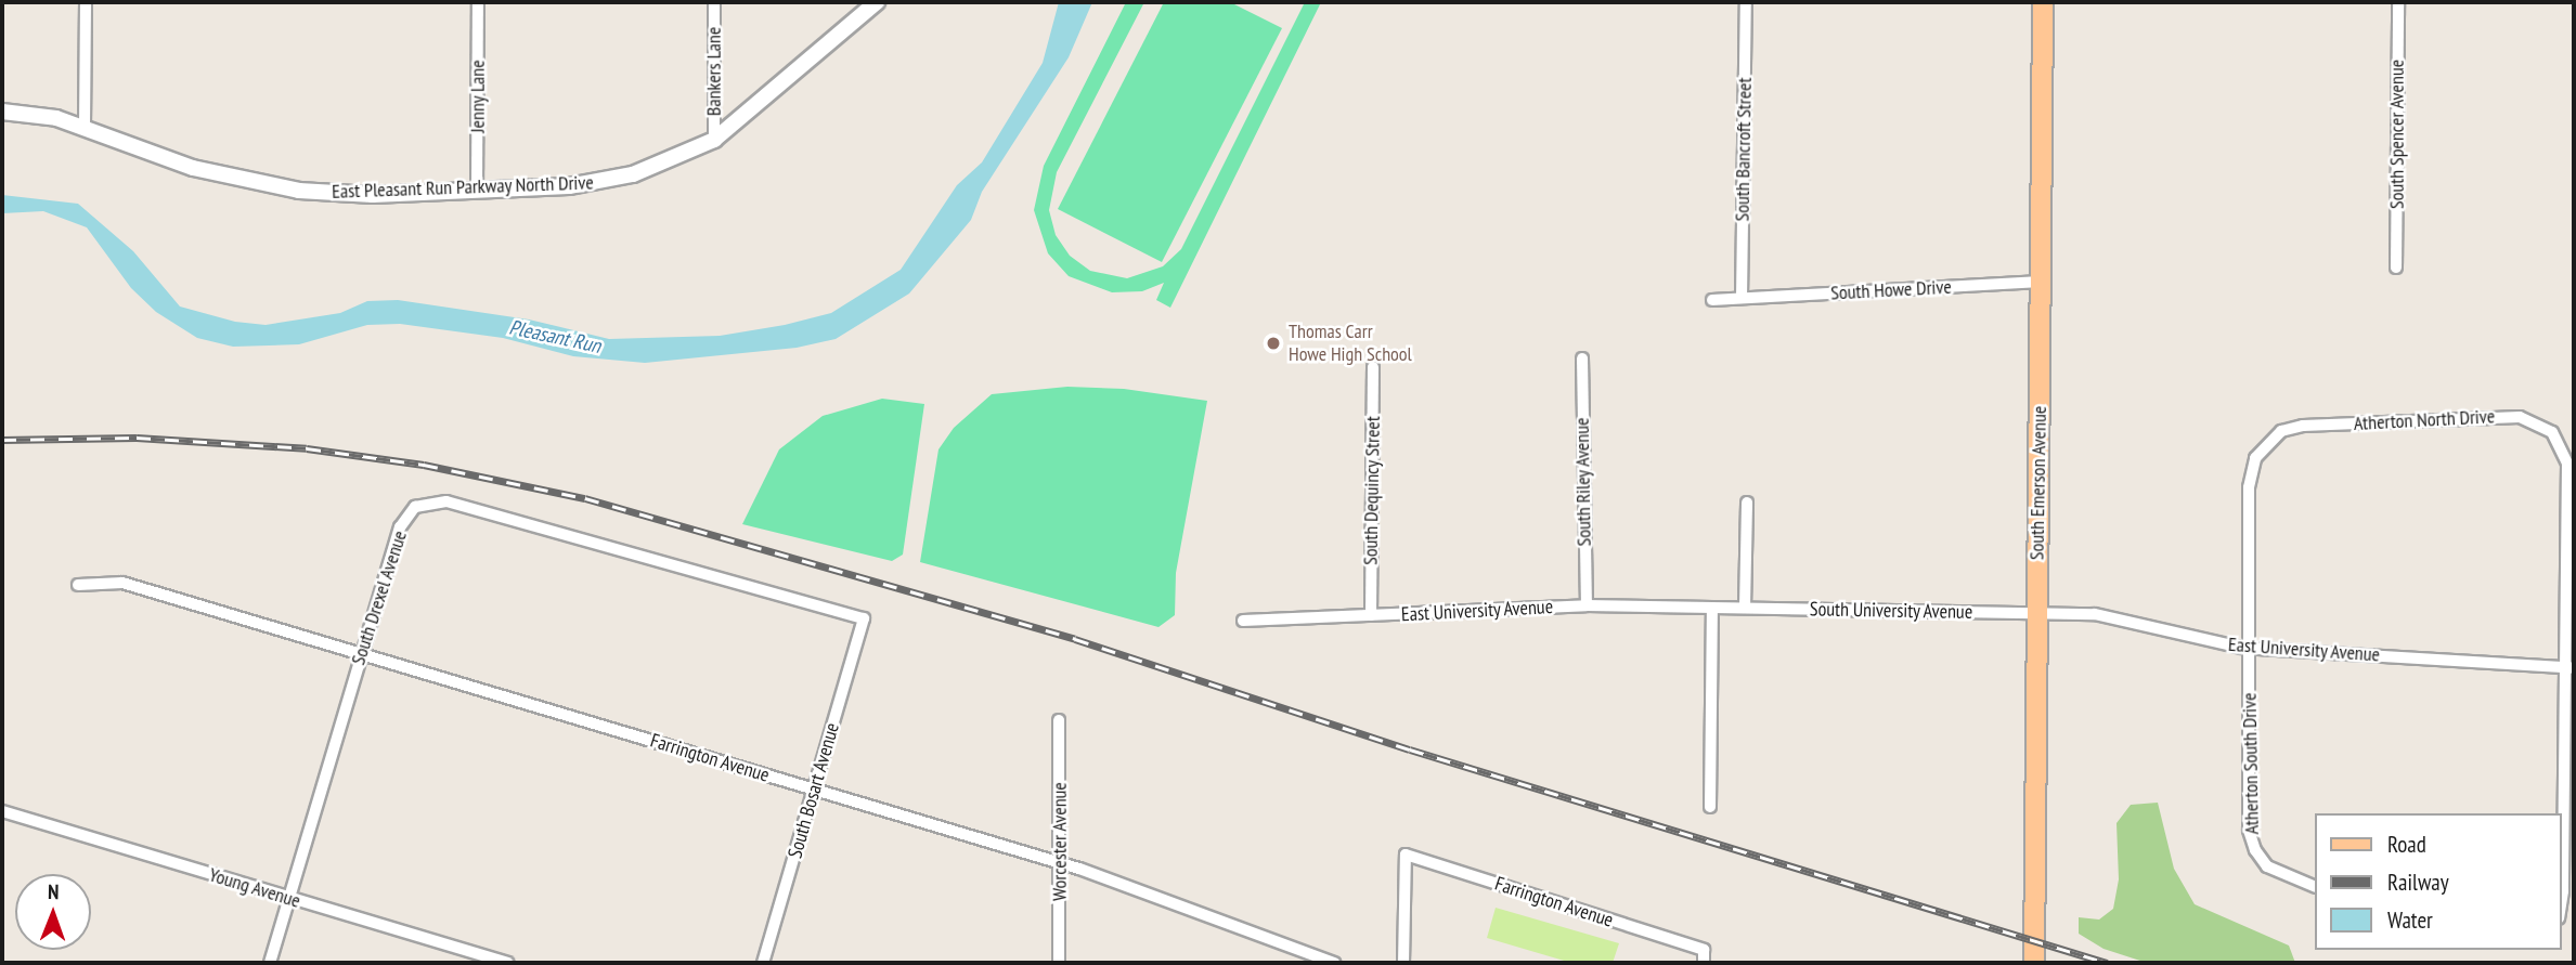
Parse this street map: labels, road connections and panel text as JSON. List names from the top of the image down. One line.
{"streets":{"main road":["South Emerson Avenue"],"street":["Bankers Lane","Jenny Lane","South Spencer Avenue","South Bancroft Street","East Pleasant Run Parkway North Drive","South Howe Drive","Atherton North Drive","South Riley Avenue","South Dequincy Street","South Drexel Avenue","East University Avenue","South University Avenue","Farrington Avenue","Atherton South Drive","South Bosart Avenue","Worcester Avenue","Young Avenue"]},"crossings":[["Bankers Lane","East Pleasant Run Parkway North Drive"],["Jenny Lane","East Pleasant Run Parkway North Drive"],["South Bancroft Street","South Howe Drive"],["South Howe Drive","South Emerson Avenue"],["Atherton North Drive","East University Avenue"],["Atherton North Drive","Atherton South Drive"],["South Riley Avenue","East University Avenue"],["South Emerson Avenue","East University Avenue"],["South Emerson Avenue","South University Avenue"],["South Dequincy Street","East University Avenue"],["South Drexel Avenue","Farrington Avenue"],["South Drexel Avenue","South Bosart Avenue"],["South Drexel Avenue","Young Avenue"],["East University Avenue","South University Avenue"],["East University Avenue","Atherton South Drive"],["Farrington Avenue","South Bosart Avenue"],["Farrington Avenue","Worcester Avenue"]],"water":["Pleasant Run"],"places":["Thomas Carr Howe High School"],"legend":["Road","Railway","Water"],"north":"top"}
